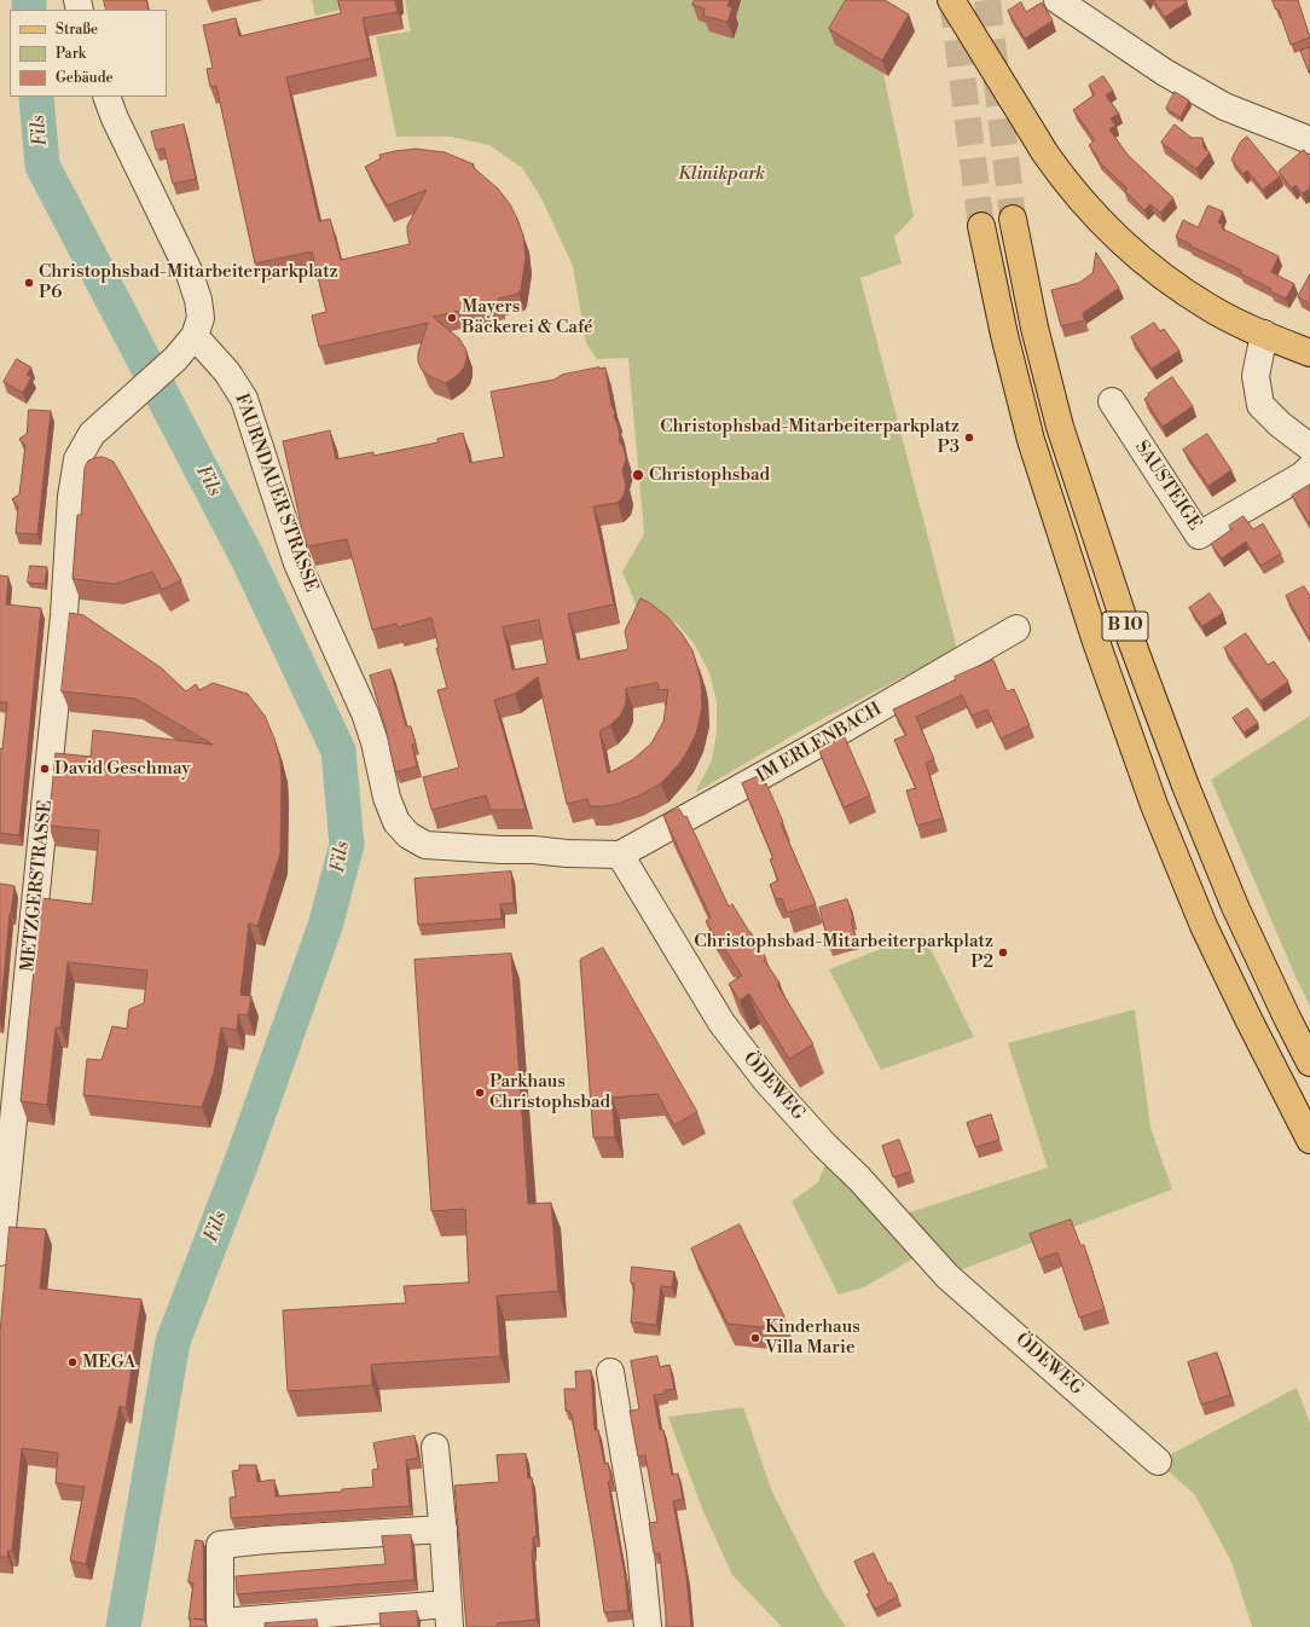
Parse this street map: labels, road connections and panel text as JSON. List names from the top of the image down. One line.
{"streets":{"main road":["B 10"],"street":["SAUSTEIGE","FAURNDAUER STRASSE","IM ERLENBACH","METZGERSTRASSE","ÖDEWEG"]},"crossings":[["FAURNDAUER STRASSE","IM ERLENBACH"],["FAURNDAUER STRASSE","METZGERSTRASSE"],["FAURNDAUER STRASSE","ÖDEWEG"],["IM ERLENBACH","ÖDEWEG"]],"water":["Fils"],"parks":["Klinikpark"],"places":["Christophsbad-Mitarbeiterparkplatz P6","Mayers Bäckerei & Café","Christophsbad-Mitarbeiterparkplatz P3","Christophsbad","David Geschmay","Christophsbad-Mitarbeiterparkplatz P2","Parkhaus Christophsbad","Kinderhaus Villa Marie","MEGA"],"legend":["Straße","Park","Gebäude"]}
